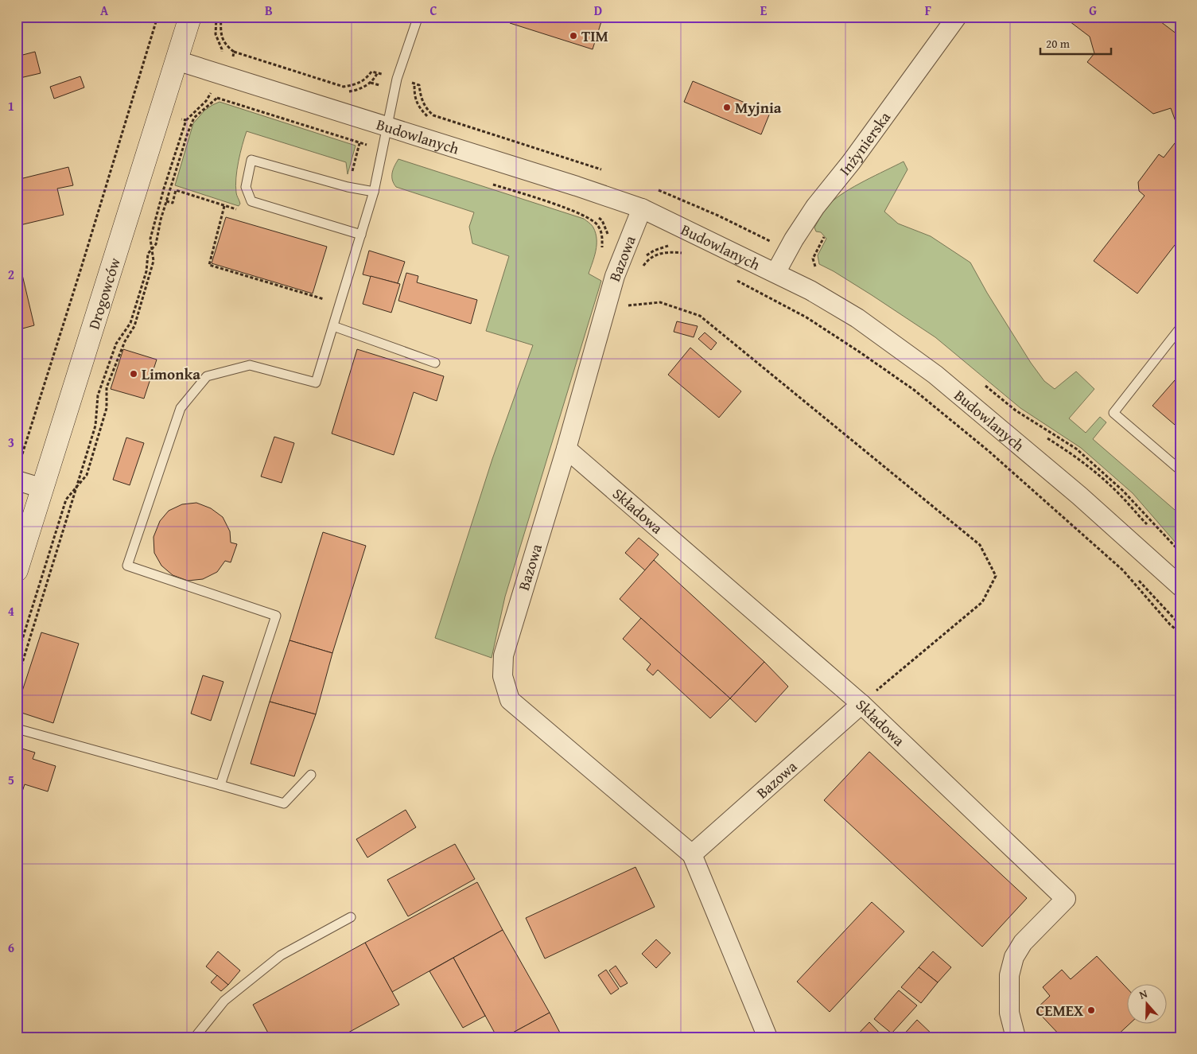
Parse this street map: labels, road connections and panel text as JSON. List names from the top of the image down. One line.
{"streets":{"main road":["Drogowców"],"street":["Budowlanych","Inżynierska","Bazowa","Składowa"]},"crossings":[["Budowlanych","Inżynierska"],["Budowlanych","Bazowa"],["Budowlanych","Drogowców"],["Bazowa","Składowa"]],"places":["TIM","Myjnia","Limonka","СEMEX"],"scale_bar":"20 m","north":"top","grid":{"columns":["A","B","C","D","E","F","G"],"rows":["1","2","3","4","5","6"]}}
